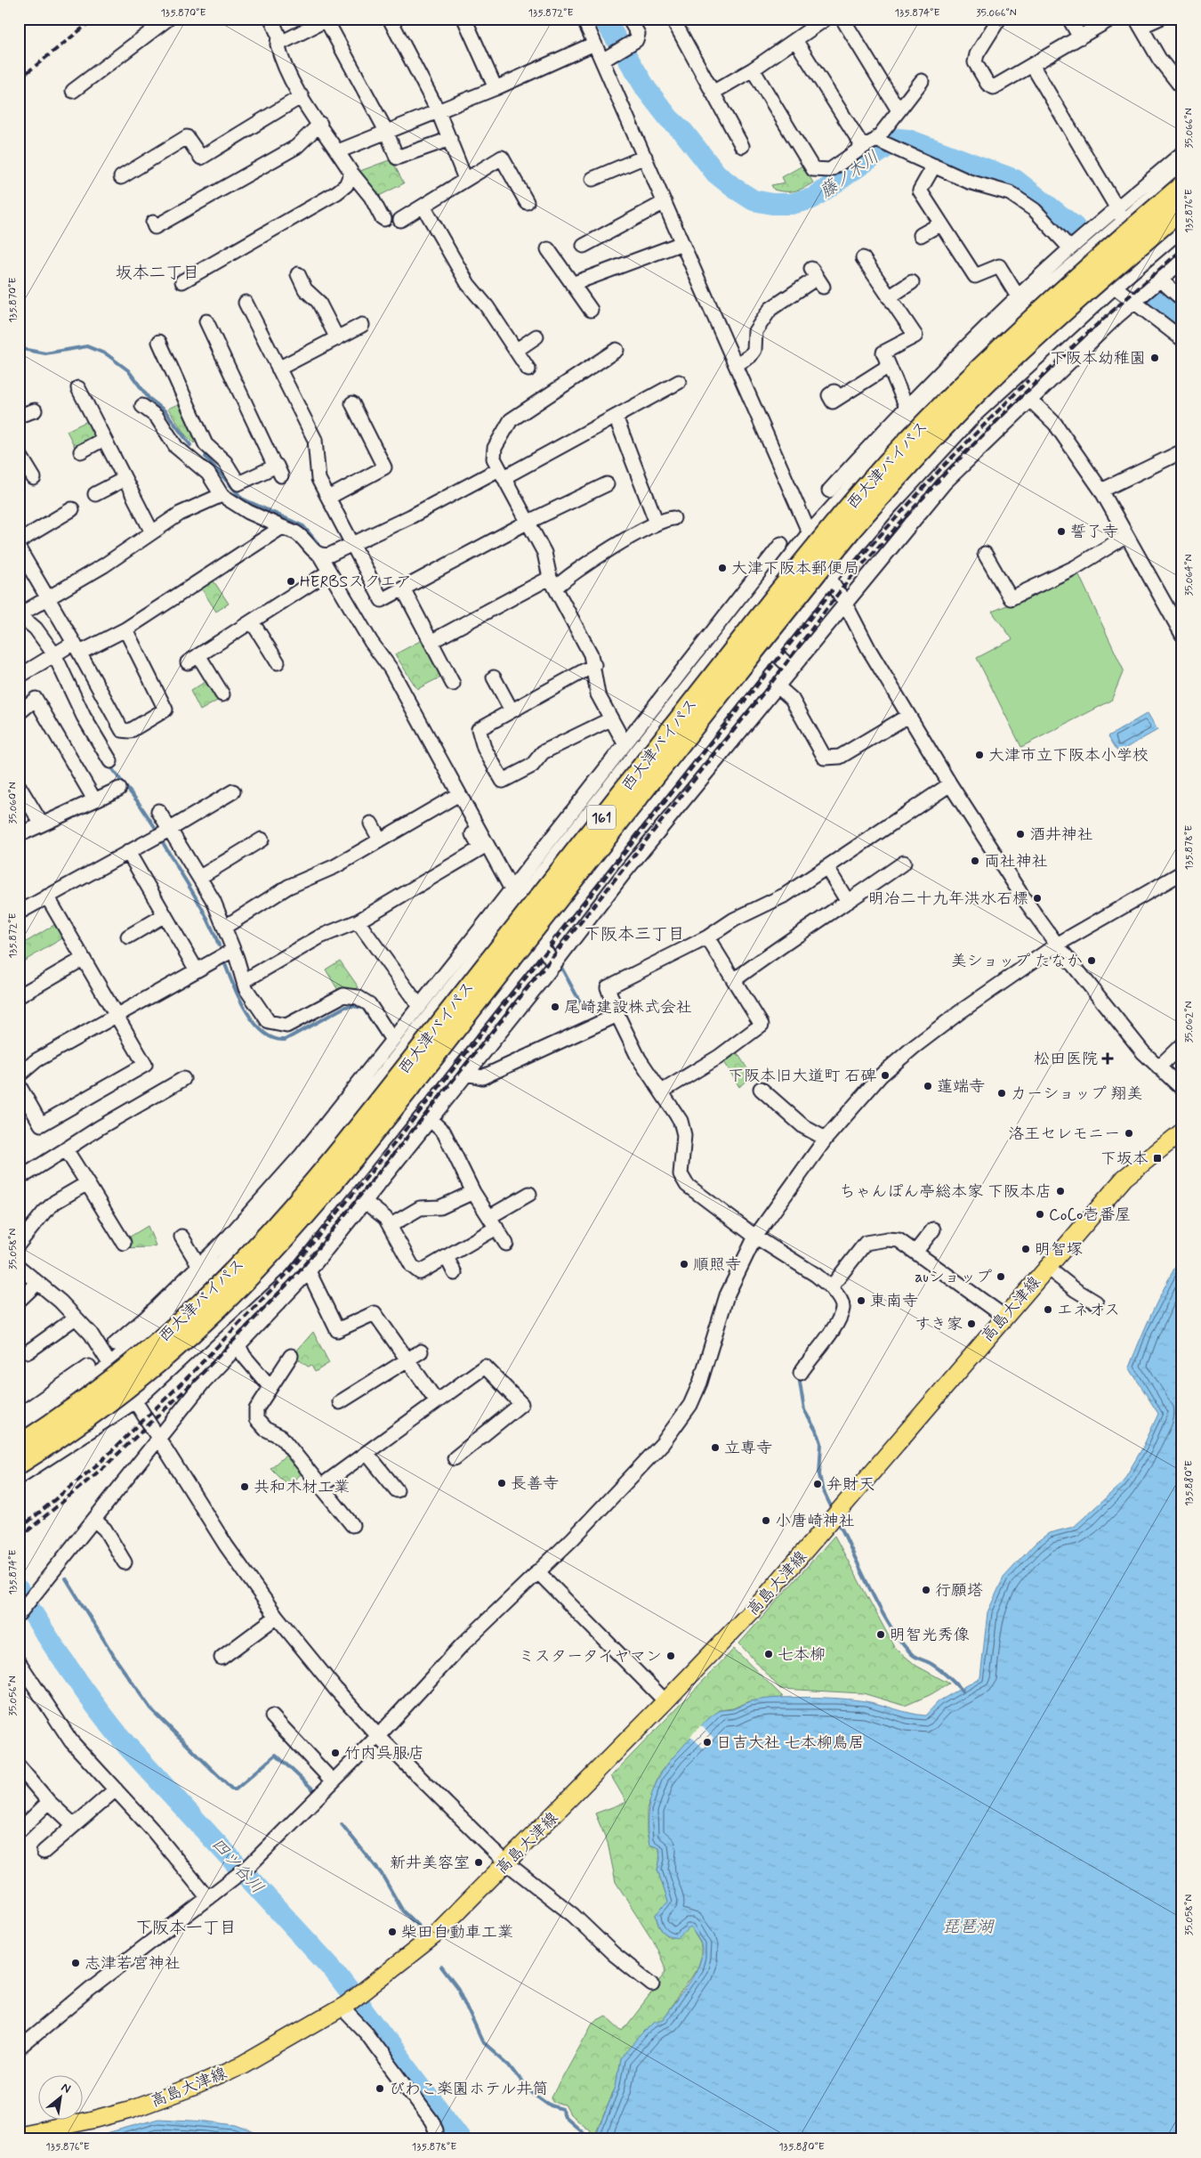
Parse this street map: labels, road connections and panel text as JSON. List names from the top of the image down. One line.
{"streets":{"highway":["西大津バイパス","161"],"main road":["高島大津線"]},"districts":["坂本二丁目","下阪本三丁目","下阪本一丁目"],"water":["藤ノ木川","四ツ谷川","琵琶湖"],"places":{"other":["下阪本幼稚園","誓了寺","大津下阪本郵便局","HERBSスクエア","大津市立下阪本小学校","酒井神社","両社神社","明冶二十九年洪水石標","美ショップ たなか","尾崎建設株式会社","下阪本旧大道町 石碑","蓮端寺","カーショップ 翔美","洛王セレモニー","ちゃんぽん亭総本家 下阪本店","CoCo壱番屋","明智塚","順照寺","auショップ","東南寺","エネオス","すき家","立専寺","長善寺","弁財天","共和木材工業","小唐崎神社","行願塔","明智光秀像","七本柳","ミスタータイヤマン","日吉大社 七本柳鳥居","竹内呉服店","新井美容室","柴田自動車工業","志津若宮神社","びわこ楽園ホテル井筒"],"health":["松田医院"],"transit":["下坂本"]},"north":"top right","coordinates":["135.870°E","135.872°E","135.874°E","35.066°N","135.876°E","35.064°N","35.060°N","135.878°E","35.062°N","35.058°N","135.880°E","35.056°N"]}
